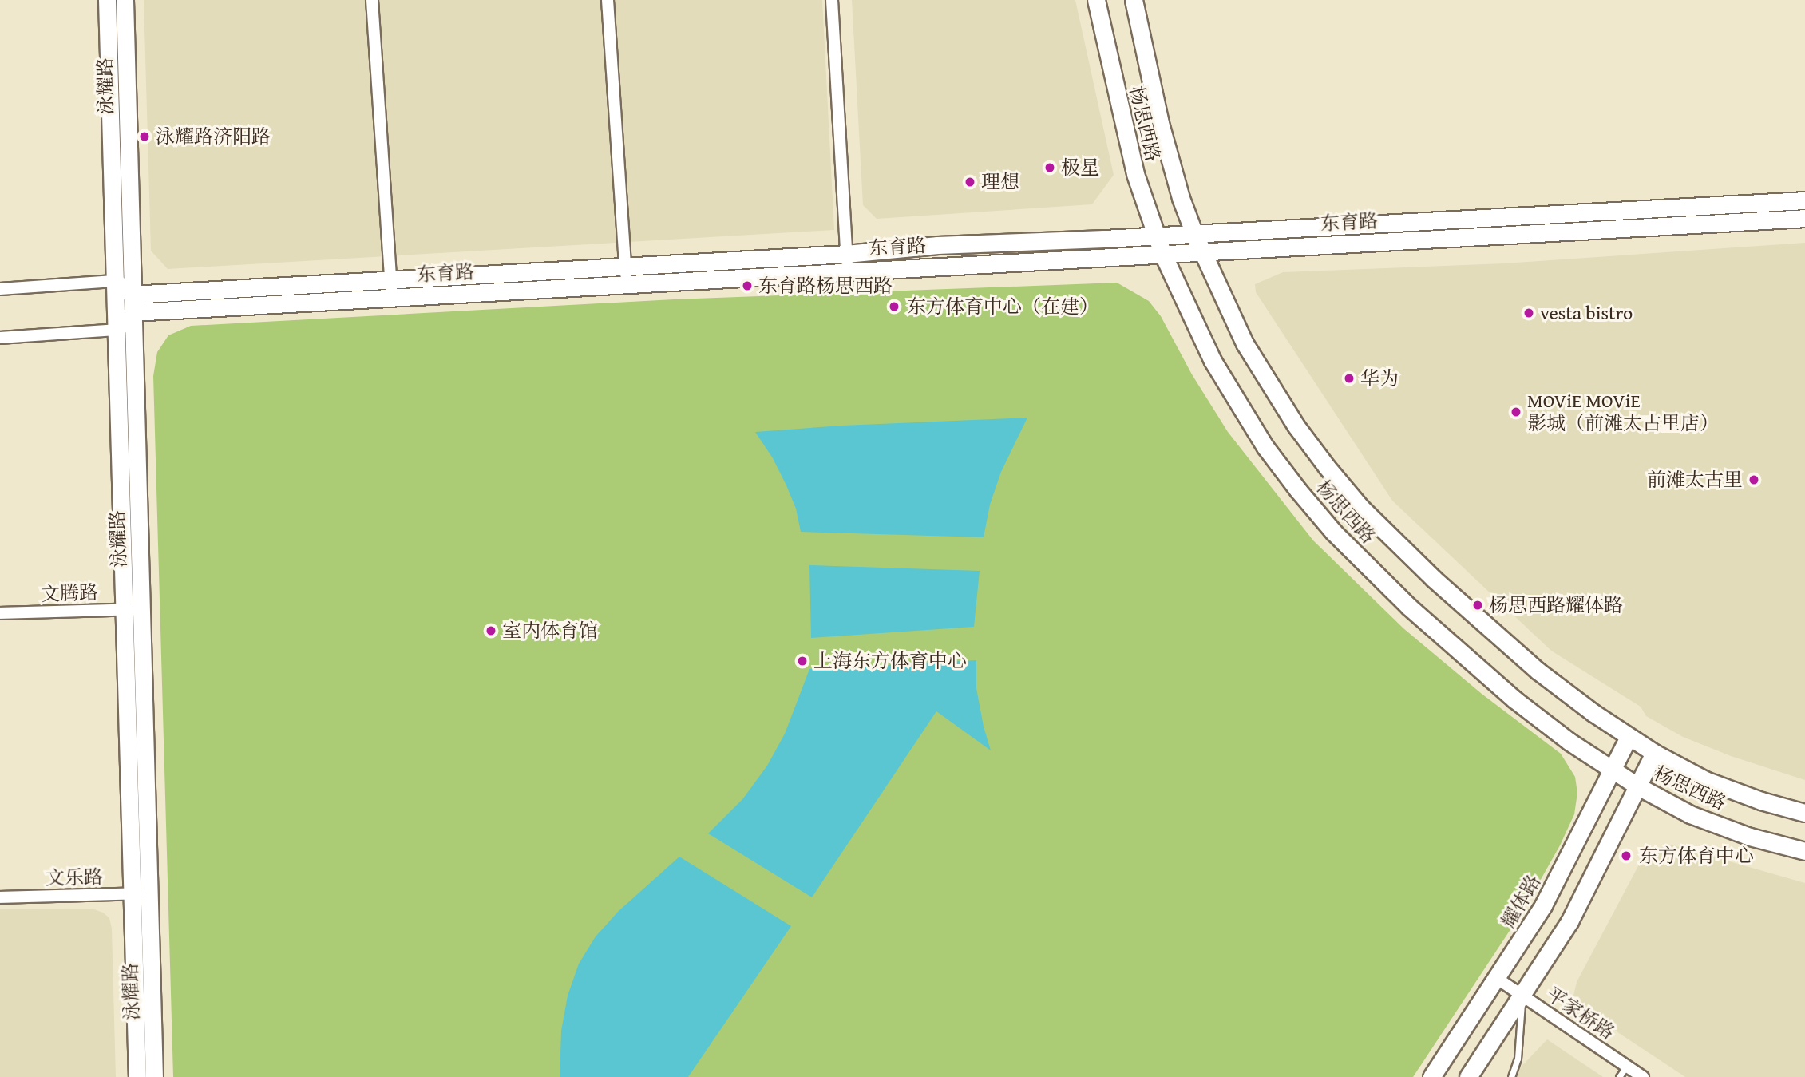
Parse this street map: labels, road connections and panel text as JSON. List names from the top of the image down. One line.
{"streets":{"street":["泳耀路","杨思西路","东育路","文腾路","文乐路","耀体路","平家桥路"]},"crossings":[["泳耀路","东育路"],["泳耀路","文腾路"],["泳耀路","文乐路"],["杨思西路","东育路"],["杨思西路","耀体路"],["耀体路","平家桥路"]],"places":["泳耀路济阳路","极星","理想","东育路杨思西路","东方体育中心（在建）","vesta bistro","华为","MOViE MOViE 影城（前滩太古里店）","前滩太古里","杨思西路耀体路","室内体育馆","上海东方体育中心","东方体育中心"]}
